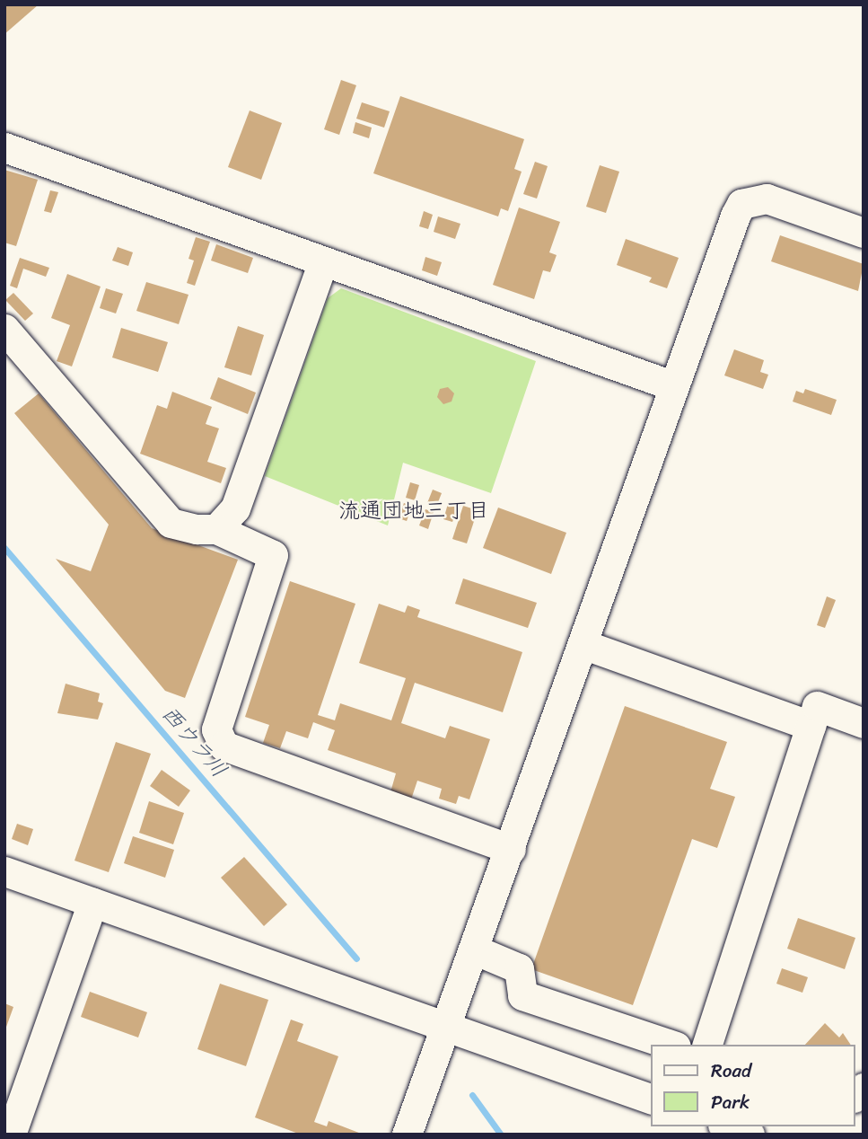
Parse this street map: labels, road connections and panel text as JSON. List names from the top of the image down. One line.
{"districts":["流通団地三丁目"],"water":["西ウラ川"],"legend":["Road","Park"]}
